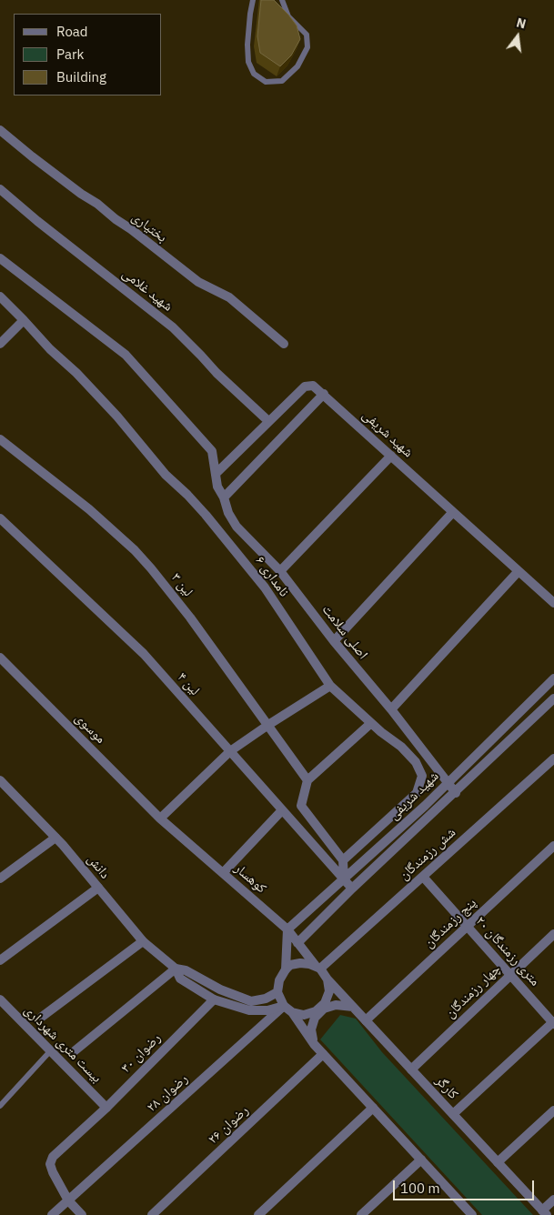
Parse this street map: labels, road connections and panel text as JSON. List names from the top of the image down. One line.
{"streets":{"street":["بختیاری","شهید غلامی","شهید شریفی","نامداری ۶","لین ۳","اصلی سلامت","لین ۴","موسوی","شش رزمندگان","دانش","کوهسار","پنج رزمندگان","۲۰ متری رزمندگان","چهار رزمندگان","بیست متری شهرداری","رضوان ۳۰","کارگر","رضوان ۲۸","رضوان ۲۶"]},"crossings":[["شهید شریفی","اصلی سلامت"],["شهید شریفی","لین ۴"],["شهید شریفی","کوهسار"],["موسوی","کوهسار"],["شش رزمندگان","دانش"],["شش رزمندگان","کوهسار"],["شش رزمندگان","۲۰ متری رزمندگان"],["شش رزمندگان","کارگر"],["شش رزمندگان","رضوان ۲۸"],["دانش","کوهسار"],["دانش","رضوان ۳۰"],["دانش","کارگر"],["دانش","رضوان ۲۸"],["کوهسار","کارگر"],["کوهسار","رضوان ۲۸"],["پنج رزمندگان","۲۰ متری رزمندگان"],["پنج رزمندگان","کارگر"],["۲۰ متری رزمندگان","چهار رزمندگان"],["چهار رزمندگان","کارگر"],["بیست متری شهرداری","رضوان ۳۰"],["رضوان ۳۰","رضوان ۲۸"],["کارگر","رضوان ۲۸"]],"legend":["Road","Park","Building"],"scale_bar":"100 m","north":"top"}
